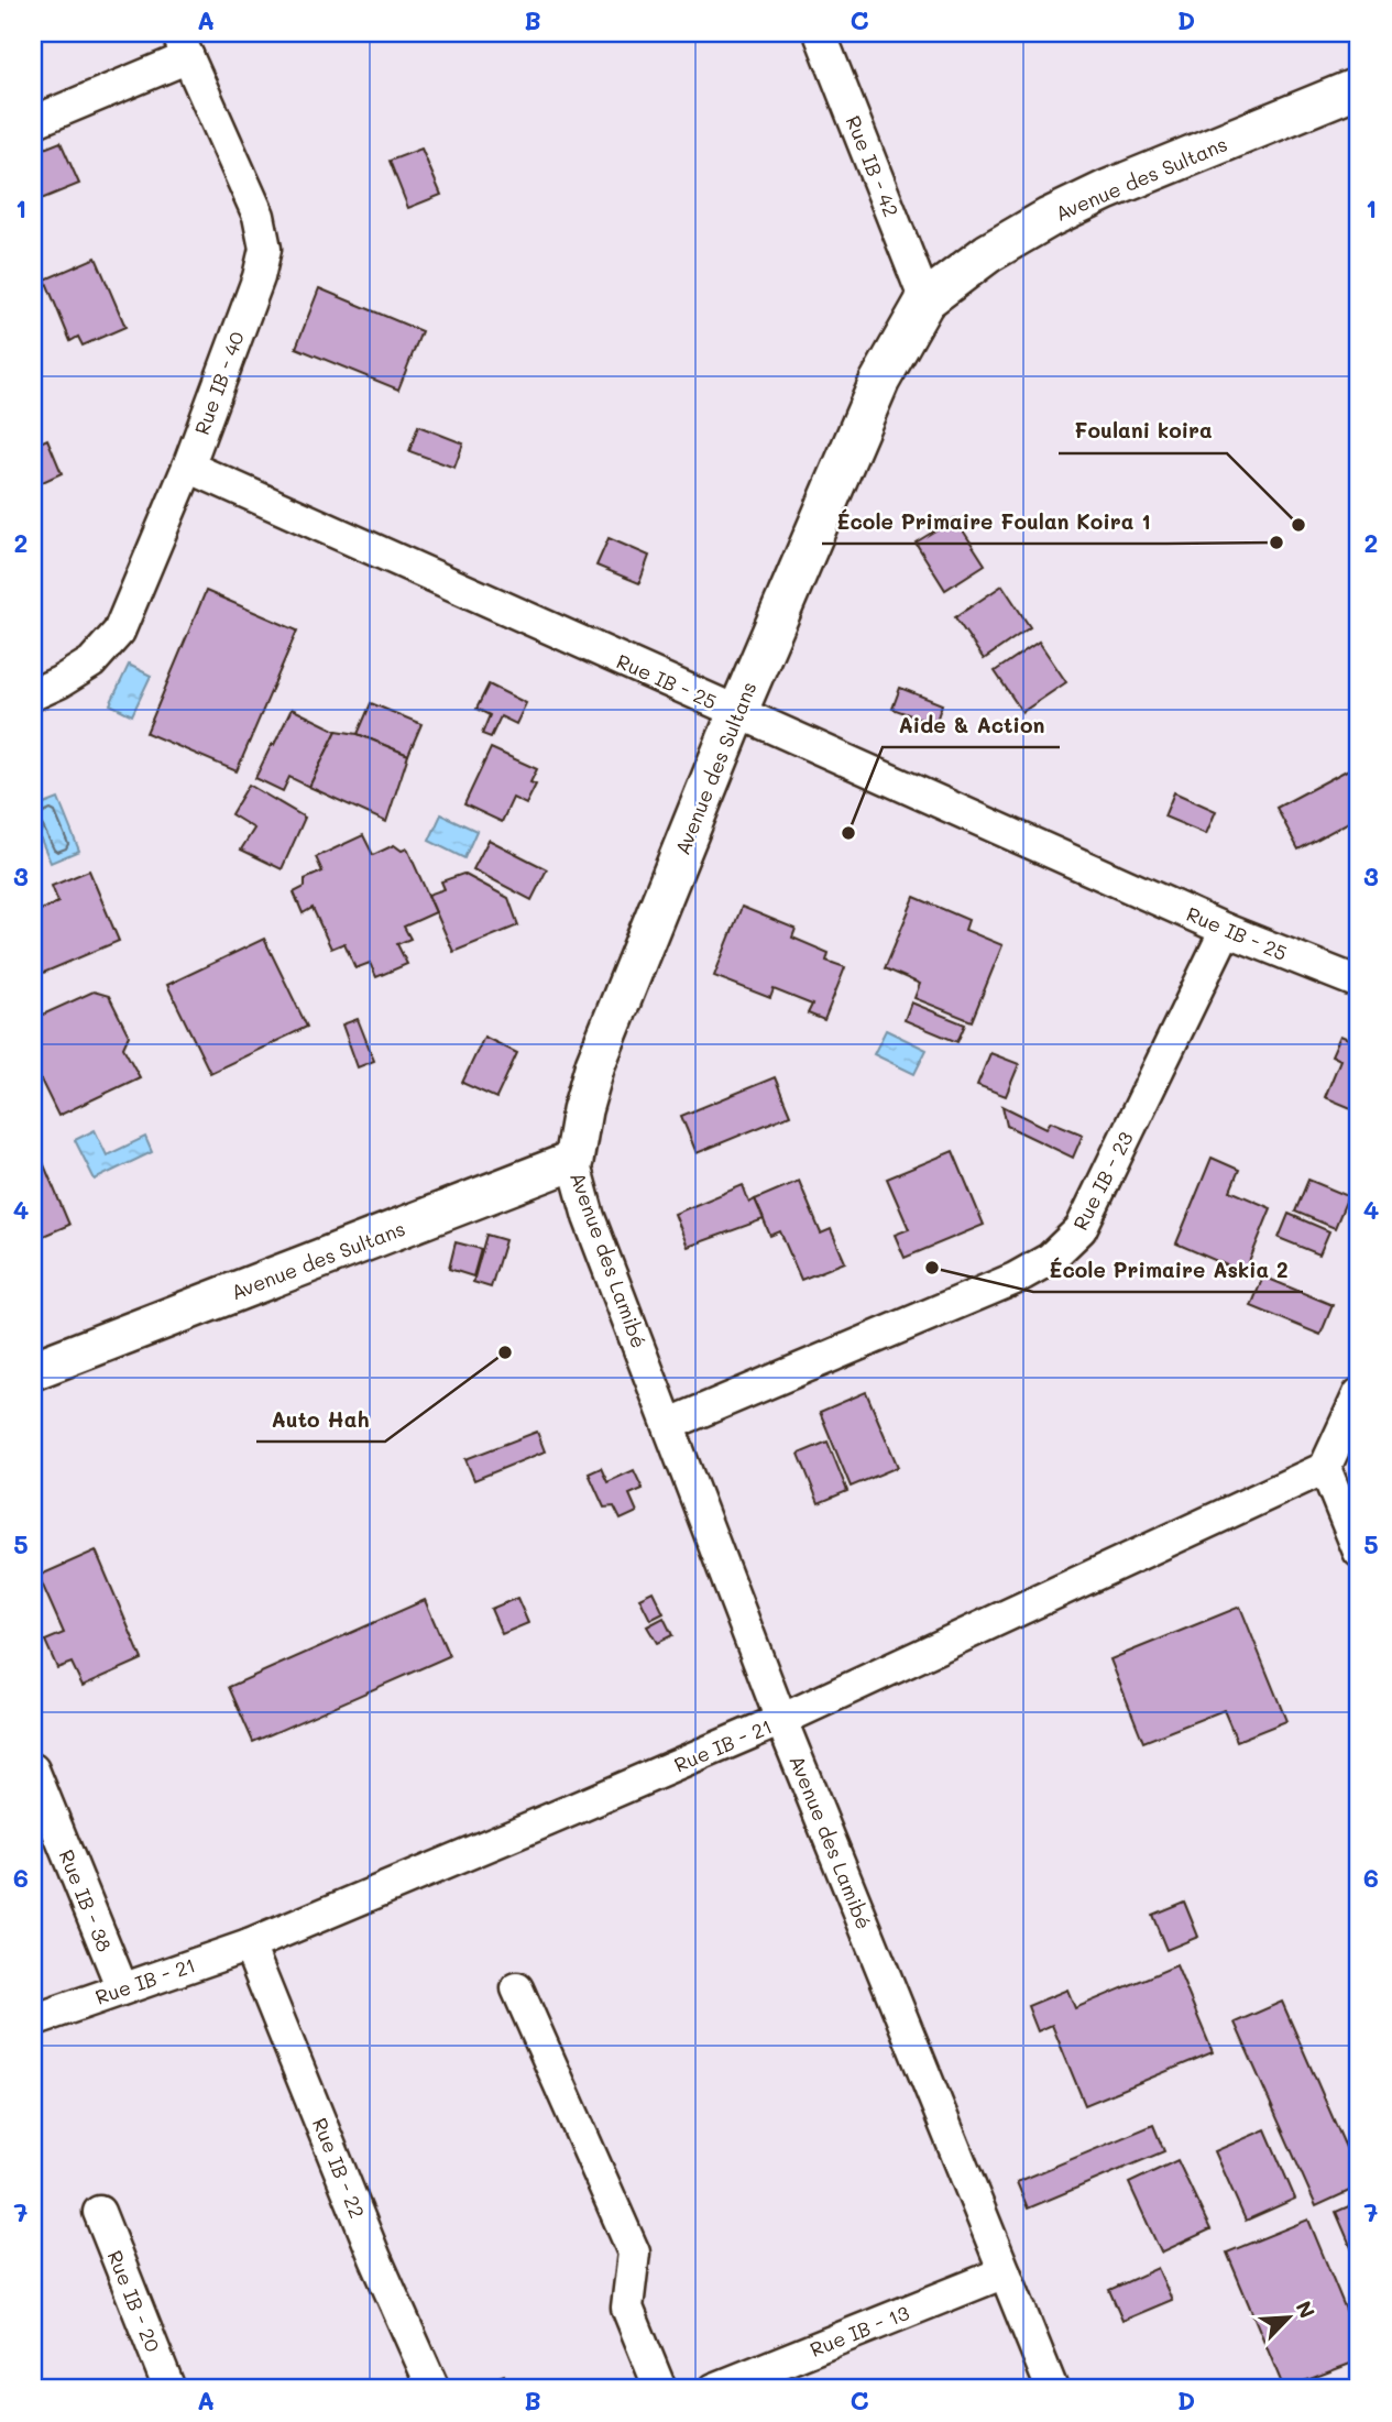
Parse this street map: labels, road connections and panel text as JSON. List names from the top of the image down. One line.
{"streets":{"street":["Rue IB - 42","Avenue des Sultans","Rue IB - 40","Rue IB - 25","Rue IB - 23","Avenue des Lamibé","Rue IB - 21","Rue IB - 38","Rue IB - 22","Rue IB - 20","Rue IB - 13"]},"crossings":[["Rue IB - 42","Avenue des Sultans"],["Avenue des Sultans","Rue IB - 25"],["Avenue des Sultans","Avenue des Lamibé"],["Rue IB - 40","Rue IB - 25"],["Rue IB - 25","Rue IB - 23"],["Rue IB - 23","Avenue des Lamibé"],["Avenue des Lamibé","Rue IB - 21"],["Avenue des Lamibé","Rue IB - 13"],["Rue IB - 21","Rue IB - 38"],["Rue IB - 21","Rue IB - 22"]],"places":["Foulani koira","École Primaire Foulan Koira 1","Aide & Action","École Primaire Askia 2","Auto Hah"],"north":"top right","grid":{"columns":["A","B","C","D"],"rows":["1","2","3","4","5","6","7"]}}
